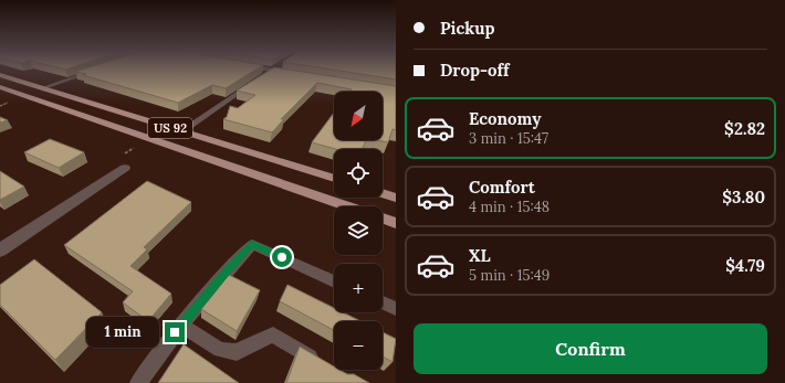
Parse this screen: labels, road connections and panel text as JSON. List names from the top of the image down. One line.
{"streets":{"main road":["US 92"]},"north":"bottom left","page":{"banner":["Pickup","Drop-off"],"map_buttons":["+","−"],"list":[{"name":"Economy","note":"3 min · 15:47","value":"$2.82"},{"name":"Comfort","note":"4 min · 15:48","value":"$3.80"},{"name":"XL","note":"5 min · 15:49","value":"$4.79"}],"buttons":"Confirm","bubble":"1 min"}}
